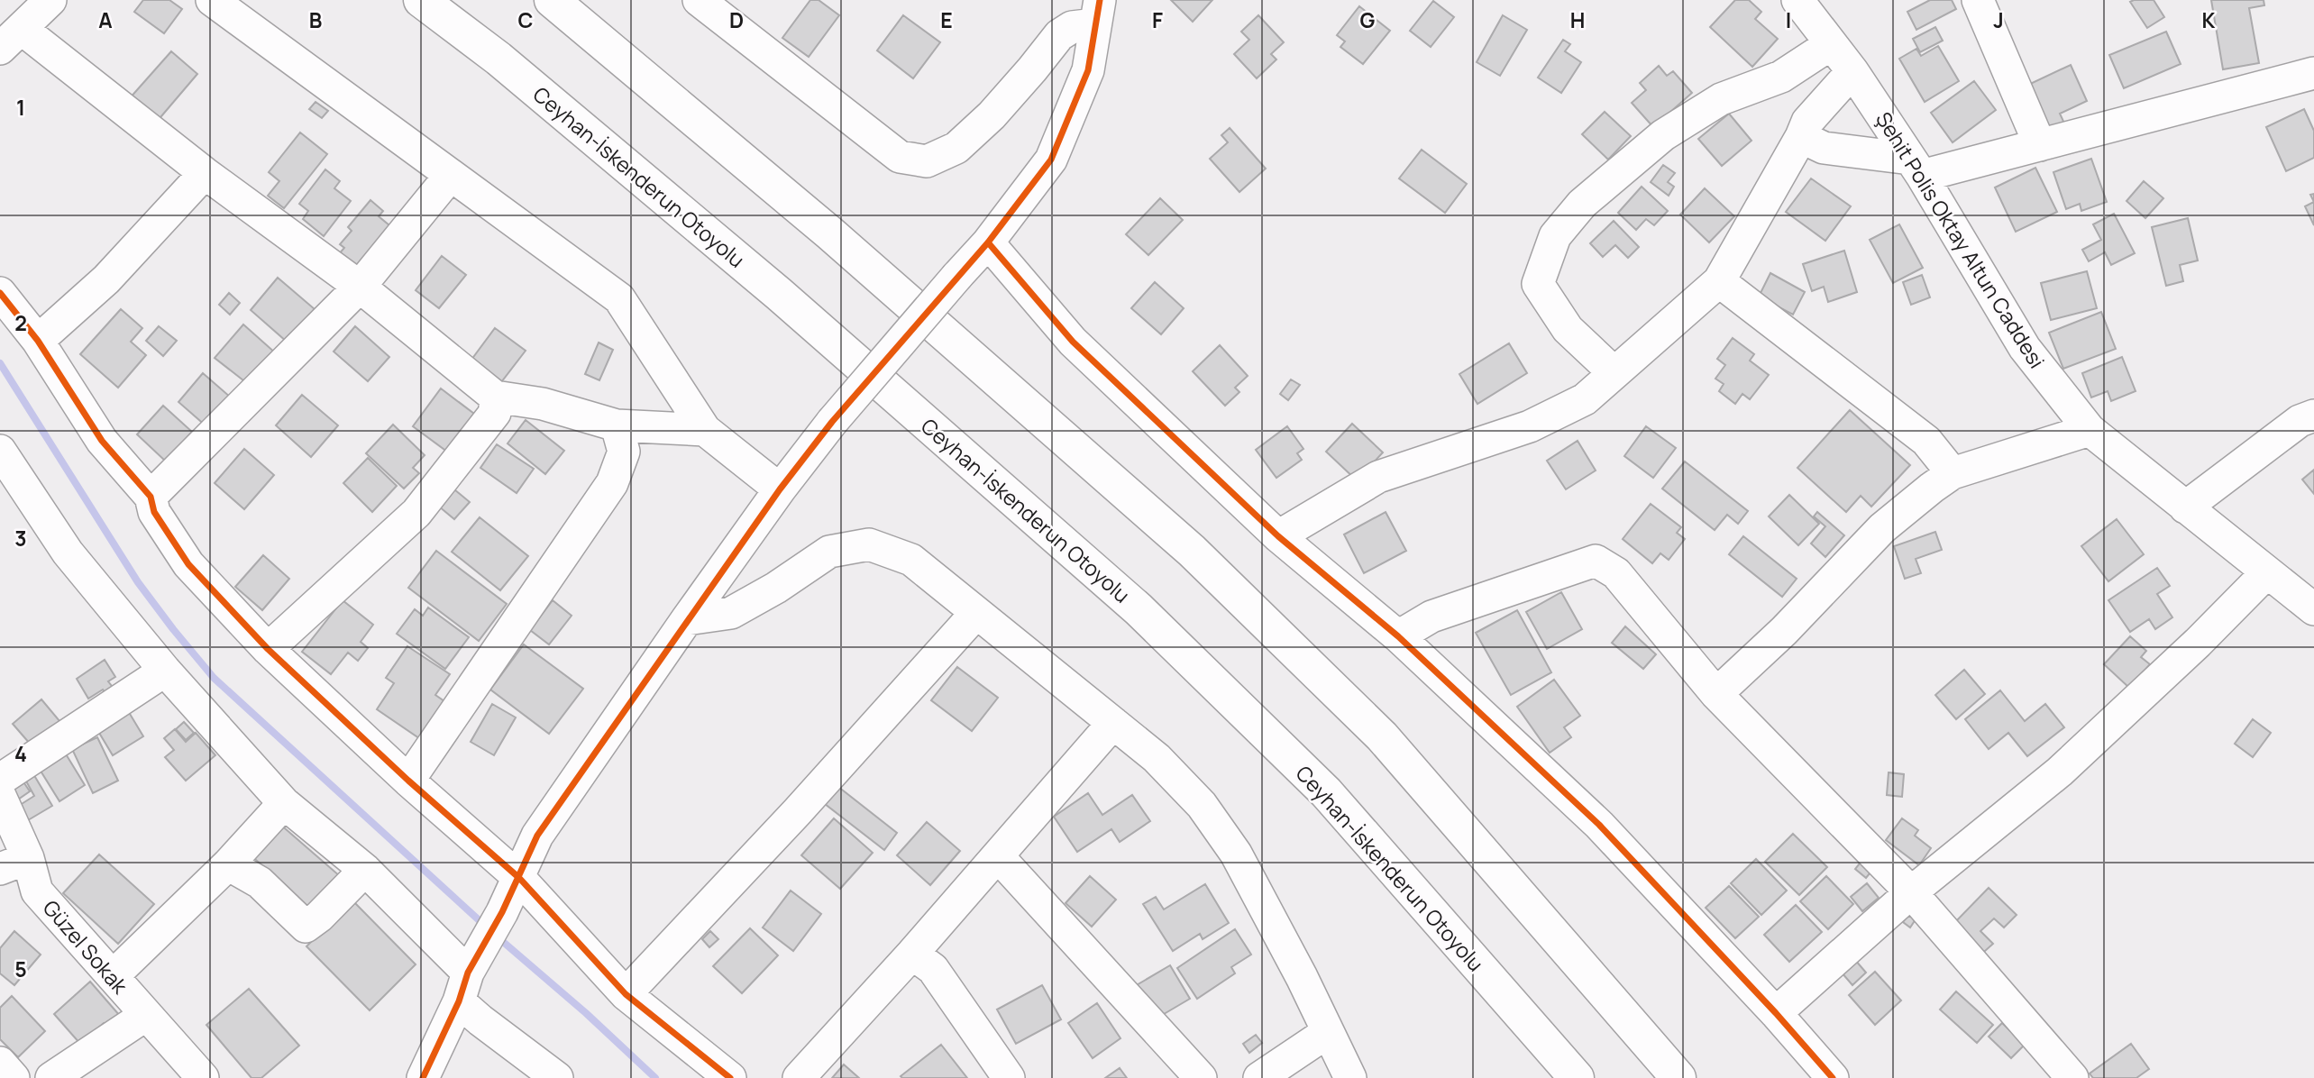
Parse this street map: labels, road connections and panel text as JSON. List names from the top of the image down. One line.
{"streets":{"highway":["Ceyhan-İskenderun Otoyolu"],"street":["Şehit Polis Oktay Altun Caddesi","Güzel Sokak"]},"grid":{"columns":["A","B","C","D","E","F","G","H","I","J","K"],"rows":["1","2","3","4","5"]}}
